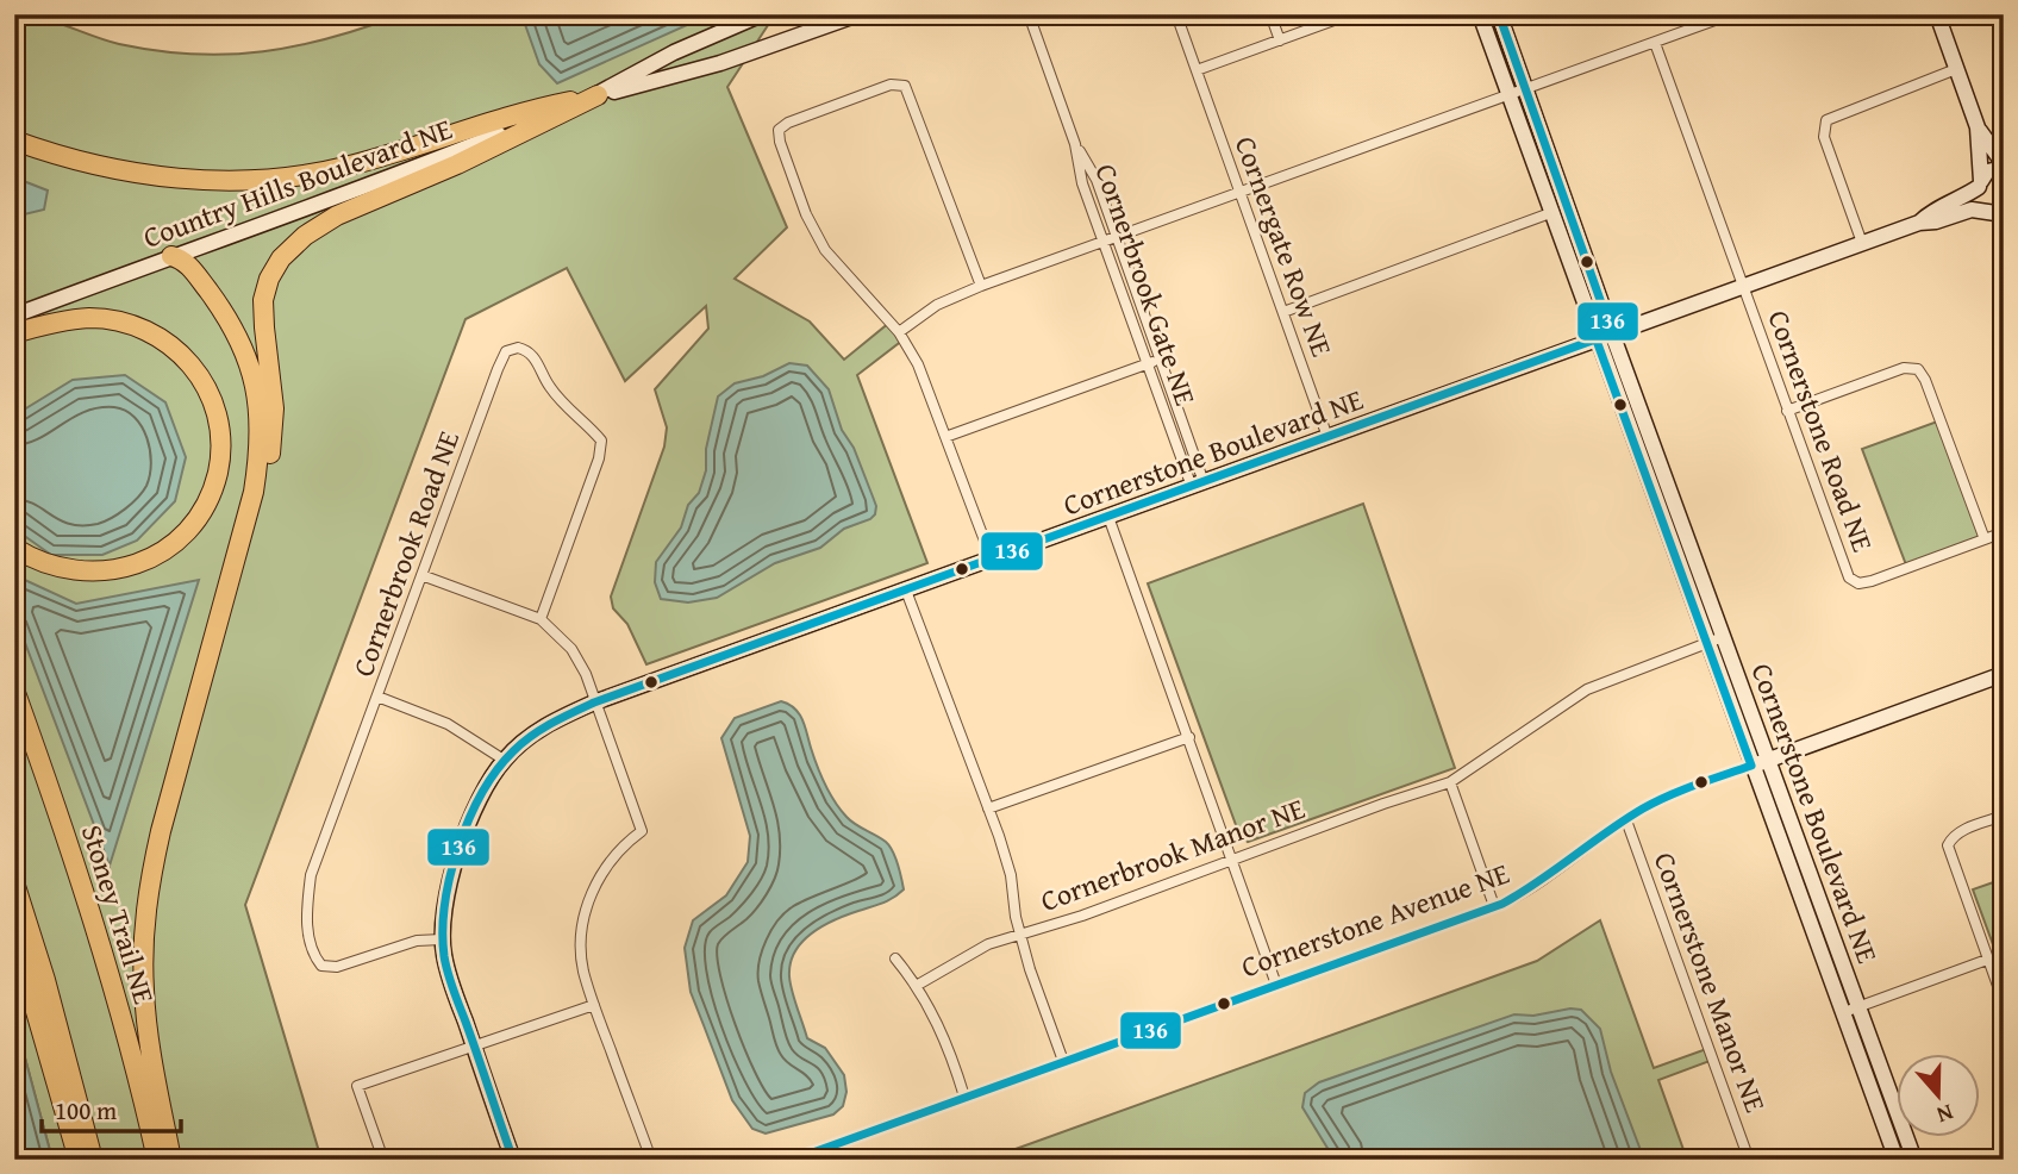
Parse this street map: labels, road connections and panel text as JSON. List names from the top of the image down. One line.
{"streets":{"highway":["Stoney Trail NE"],"street":["Country Hills Boulevard NE","Cornergate Row NE","Cornerbrook Gate NE","Cornerstone Road NE","Cornerstone Boulevard NE","Cornerbrook Road NE","Cornerbrook Manor NE","Cornerstone Avenue NE","Cornerstone Manor NE"]},"crossings":[["Cornergate Row NE","Cornerstone Boulevard NE"],["Cornerbrook Gate NE","Cornerstone Boulevard NE"],["Cornerstone Boulevard NE","Cornerbrook Road NE"],["Cornerstone Boulevard NE","Cornerbrook Manor NE"],["Cornerstone Boulevard NE","Cornerstone Avenue NE"],["Cornerstone Avenue NE","Cornerstone Manor NE"]],"lines":["transit line 136"],"scale_bar":"100 m","north":"bottom"}
